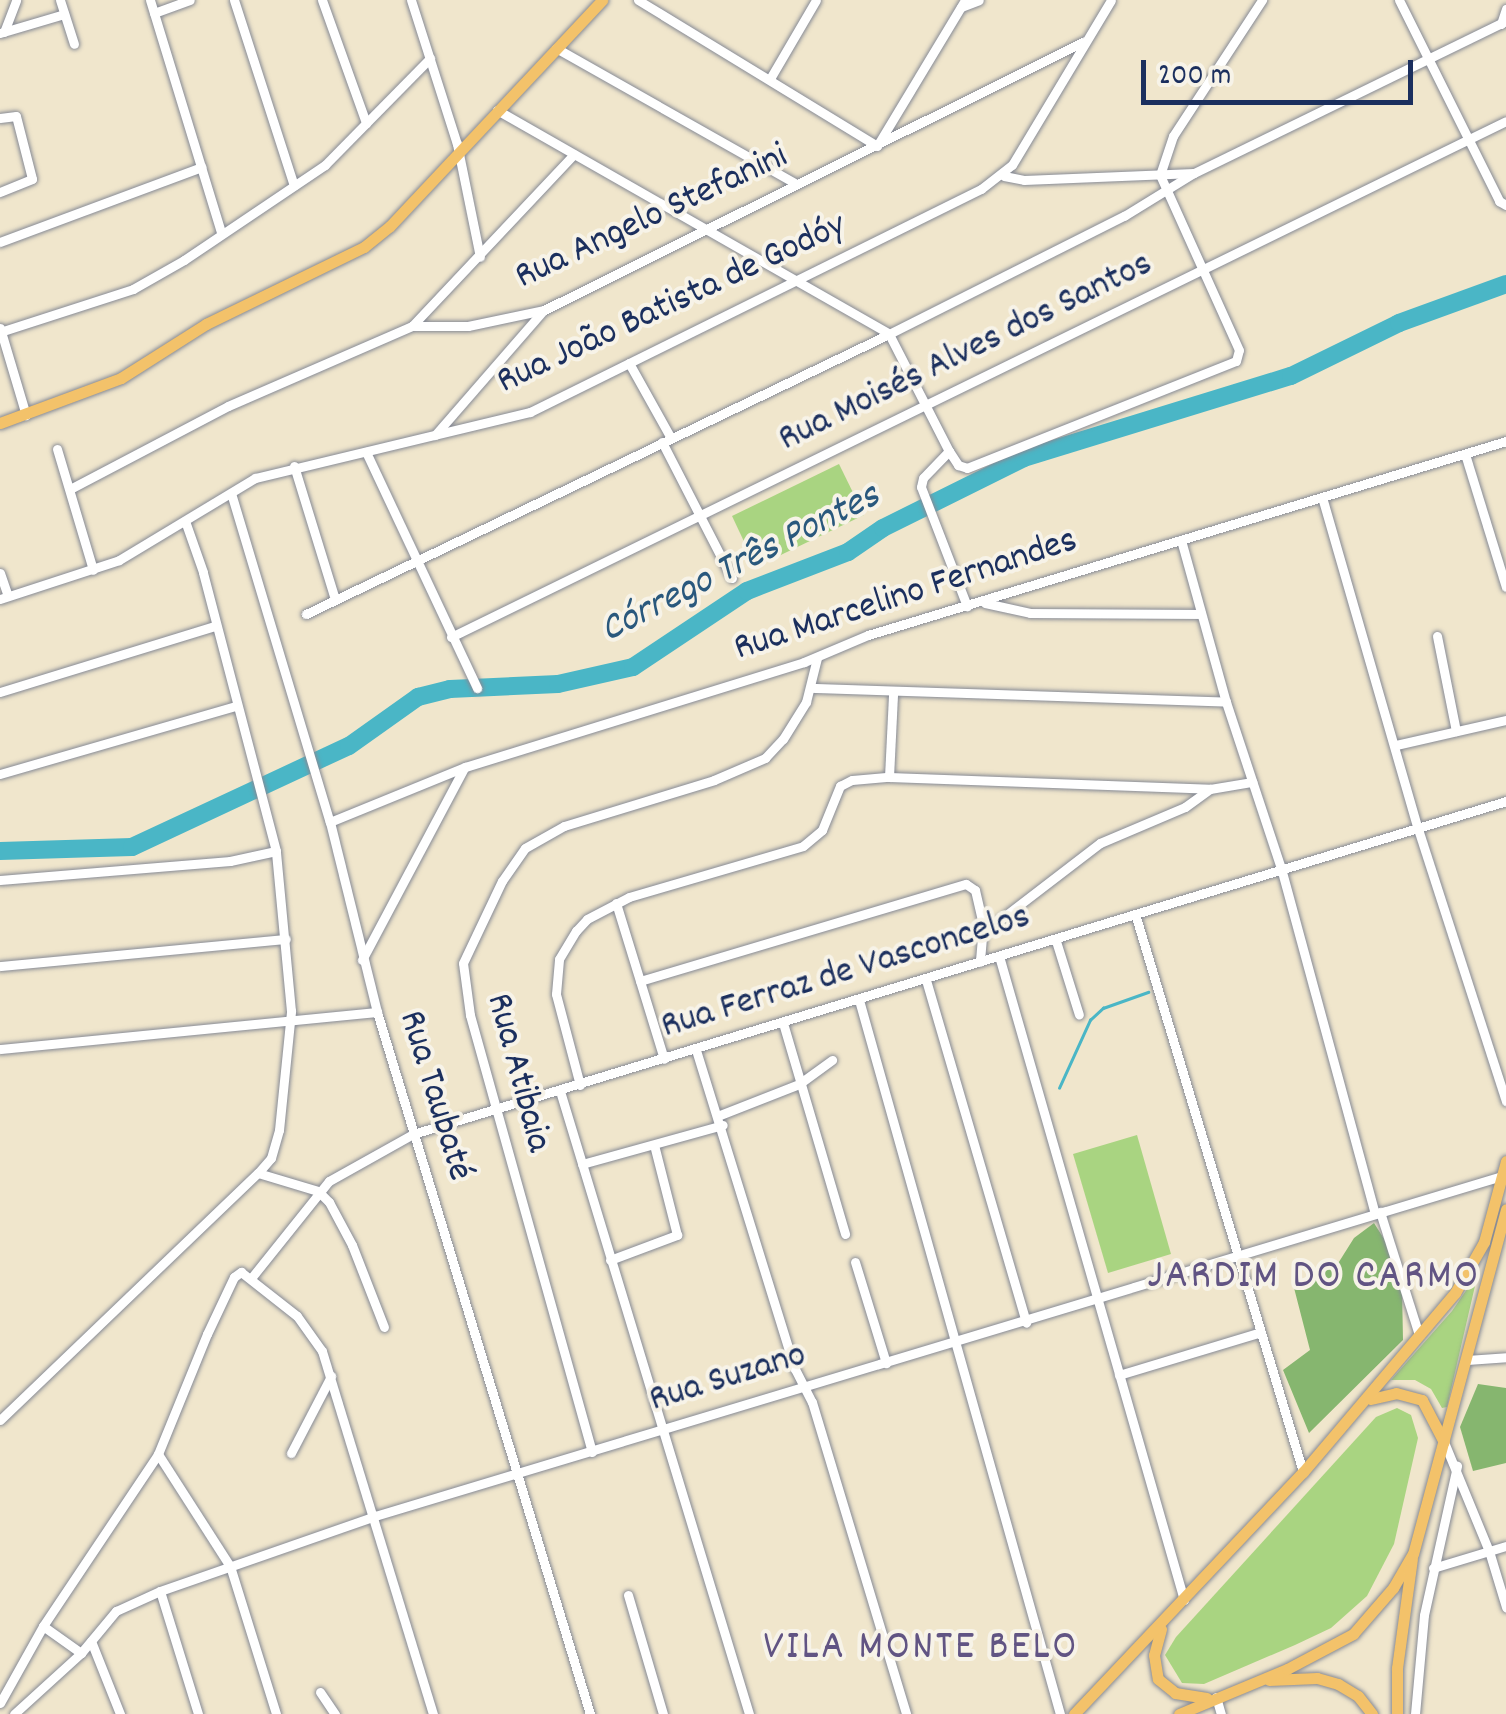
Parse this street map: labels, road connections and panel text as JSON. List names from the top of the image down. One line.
{"streets":{"street":["Rua Angelo Stefanini","Rua João Batista de Godóy","Rua Moisés Alves dos Santos","Rua Marcelino Fernandes","Rua Ferraz de Vasconcelos","Rua Atibaia","Rua Taubaté","Rua Suzano"]},"crossings":[["Rua João Batista de Godóy","Rua Taubaté"],["Rua Marcelino Fernandes","Rua Atibaia"],["Rua Marcelino Fernandes","Rua Taubaté"],["Rua Ferraz de Vasconcelos","Rua Atibaia"],["Rua Ferraz de Vasconcelos","Rua Taubaté"],["Rua Atibaia","Rua Suzano"],["Rua Taubaté","Rua Suzano"]],"districts":["JARDIM DO CARMO","VILA MONTE BELO"],"water":["Córrego Três Pontes"],"scale_bar":"200 m"}
